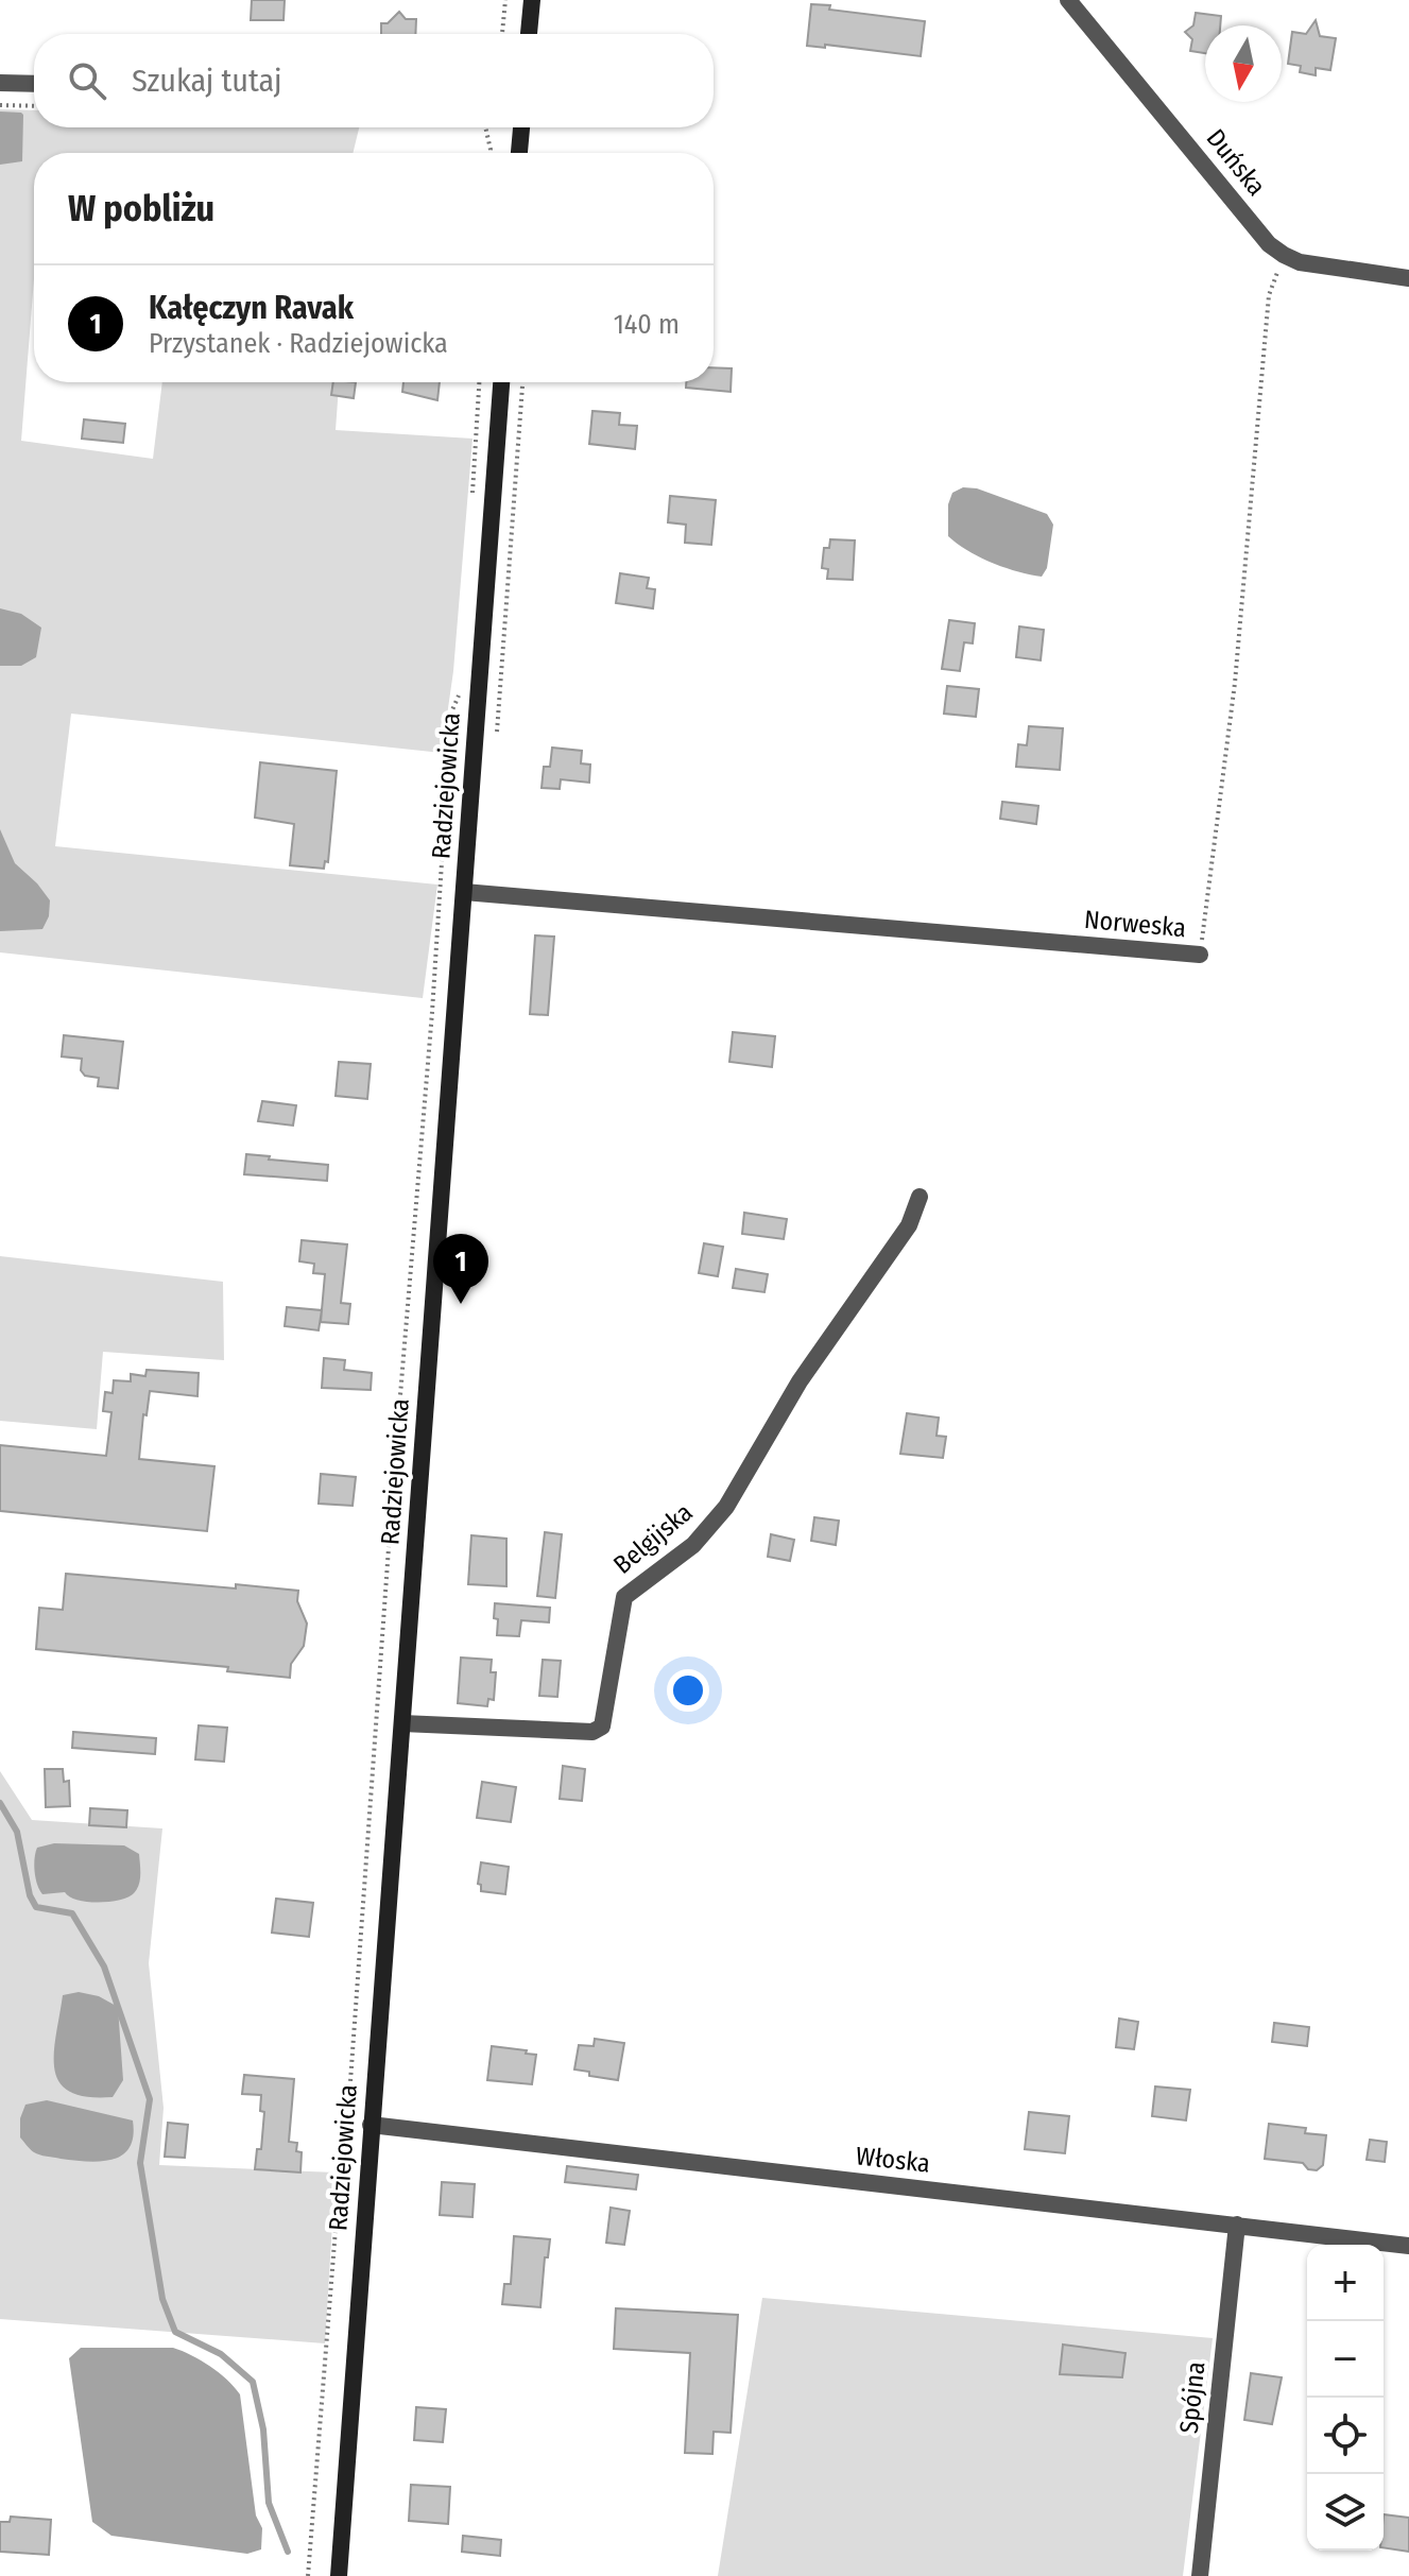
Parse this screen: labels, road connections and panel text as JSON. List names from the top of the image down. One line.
{"streets":{"main road":["Radziejowicka"],"street":["Duńska","Norweska","Belgijska","Włoska","Spójna"]},"crossings":[["Duńska","Norweska"],["Radziejowicka","Norweska"],["Radziejowicka","Belgijska"],["Radziejowicka","Włoska"],["Włoska","Spójna"]],"north":"bottom","page":{"search":"Szukaj tutaj","heading":"W pobliżu","list":[{"mark":"1","name":"Kałęczyn Ravak","note":"Przystanek · Radziejowicka","value":"140 m"}],"pins":"1","map_buttons":["+","−"]}}
